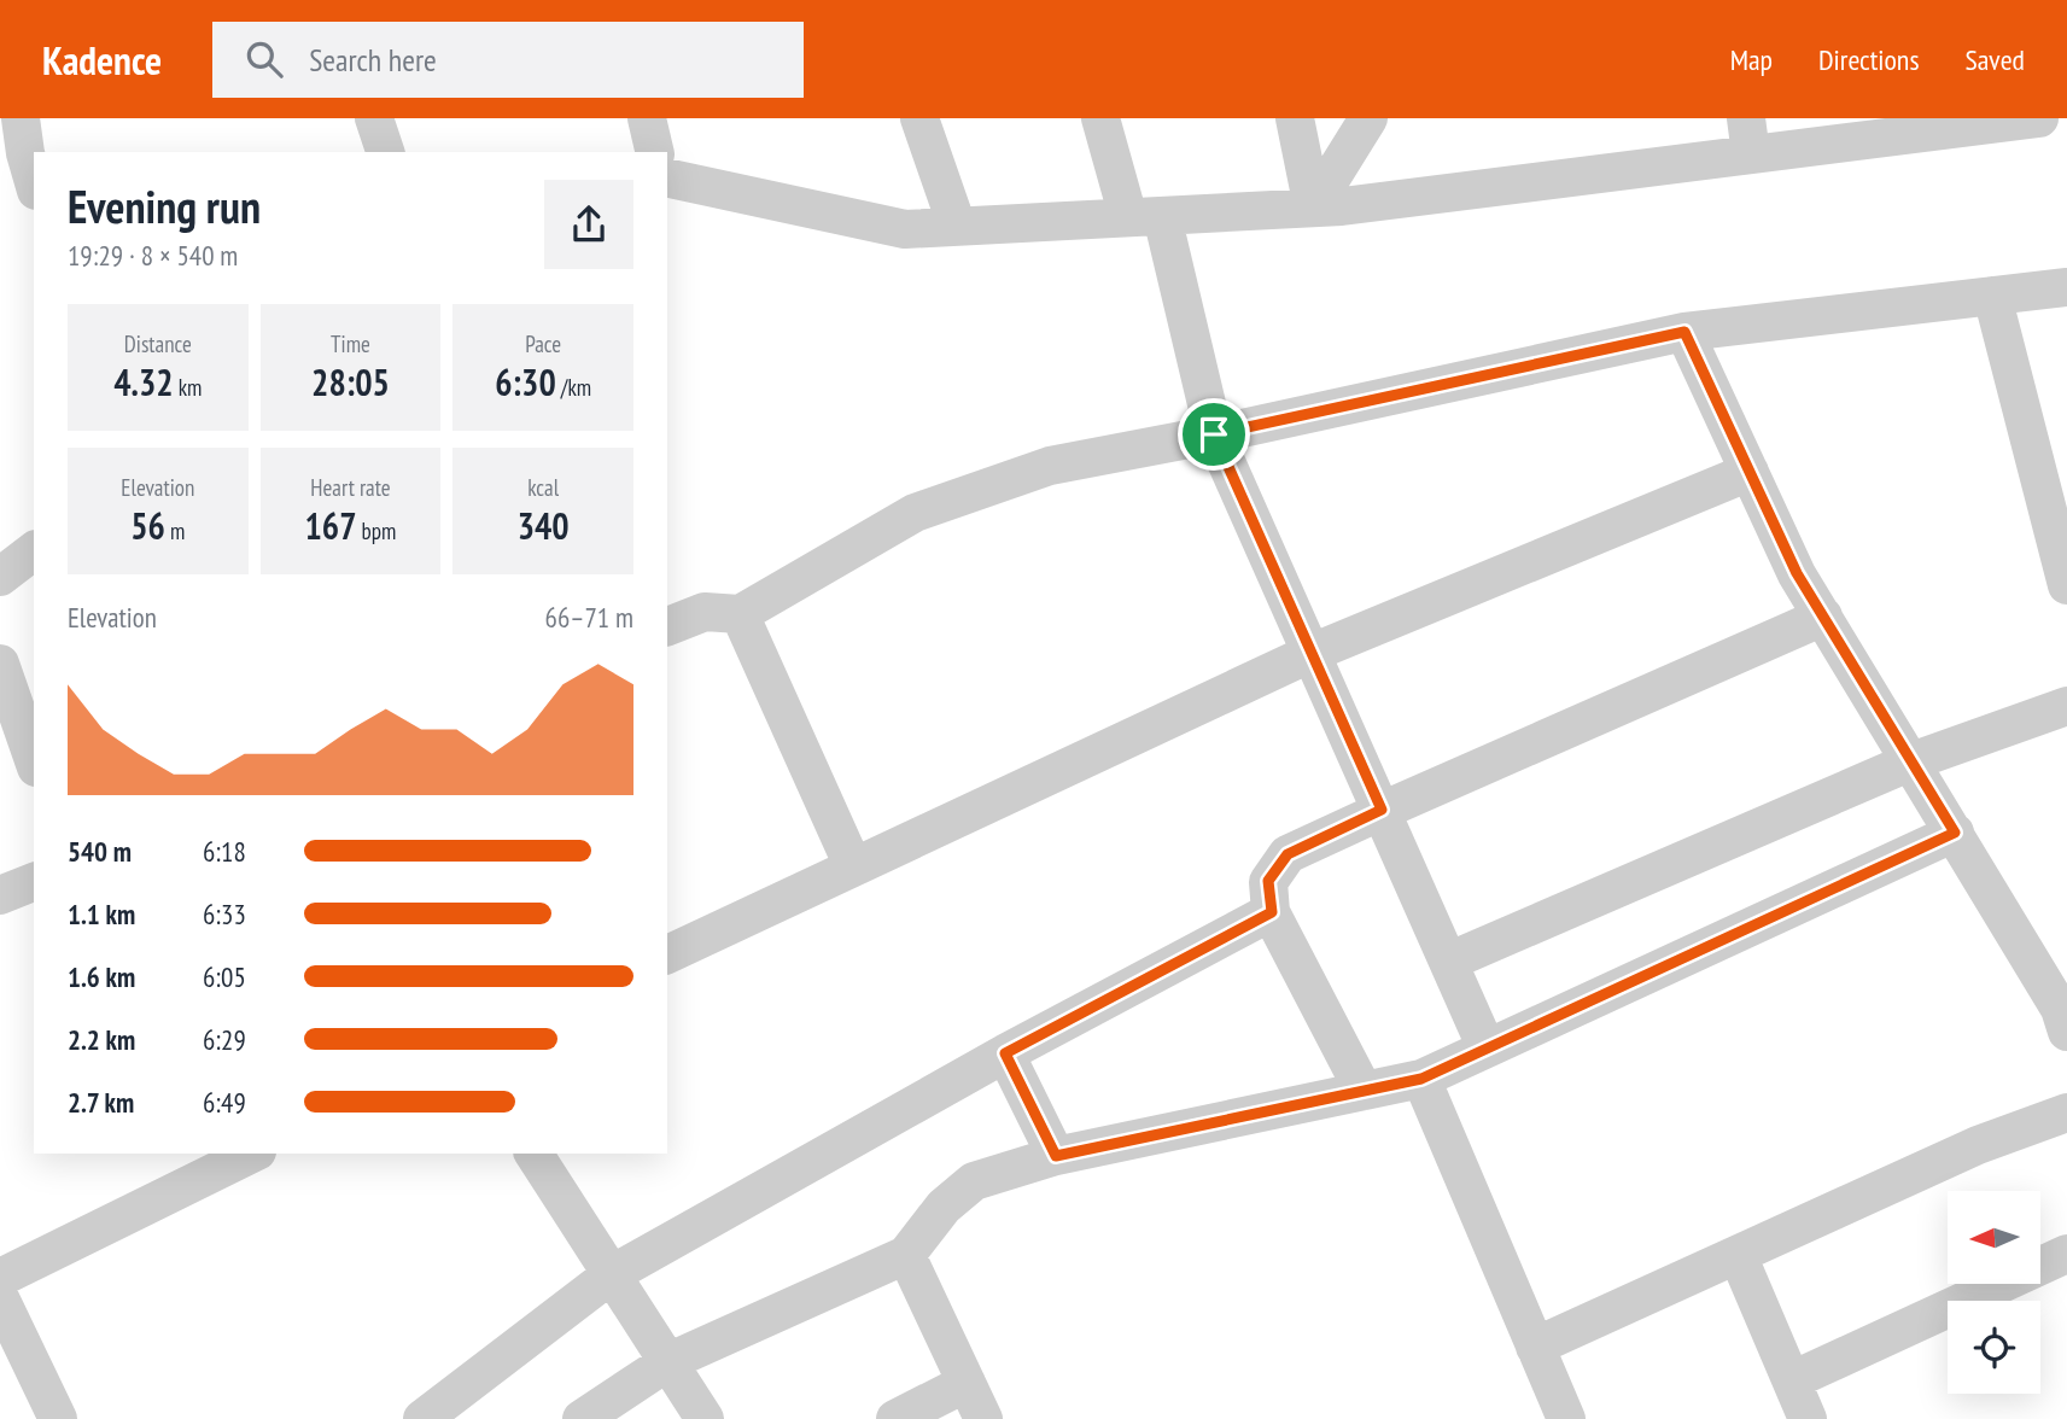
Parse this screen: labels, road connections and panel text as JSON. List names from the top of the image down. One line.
{"north":"left","page":{"header":"Kadence","search":"Search here","nav":["Map","Directions","Saved"],"heading":["Evening run","19:29 · 8 × 540 m"],"stats":[["Distance","4.32 km"],["Time","28:05"],["Pace","6:30 /km"],["Elevation","56 m"],["Heart rate","167 bpm"],["kcal","340"]],"chart":["Elevation","66–71 m"],"list":[{"name":"540 m","note":"6:18"},{"name":"1.1 km","note":"6:33"},{"name":"1.6 km","note":"6:05"},{"name":"2.2 km","note":"6:29"},{"name":"2.7 km","note":"6:49"}]}}
